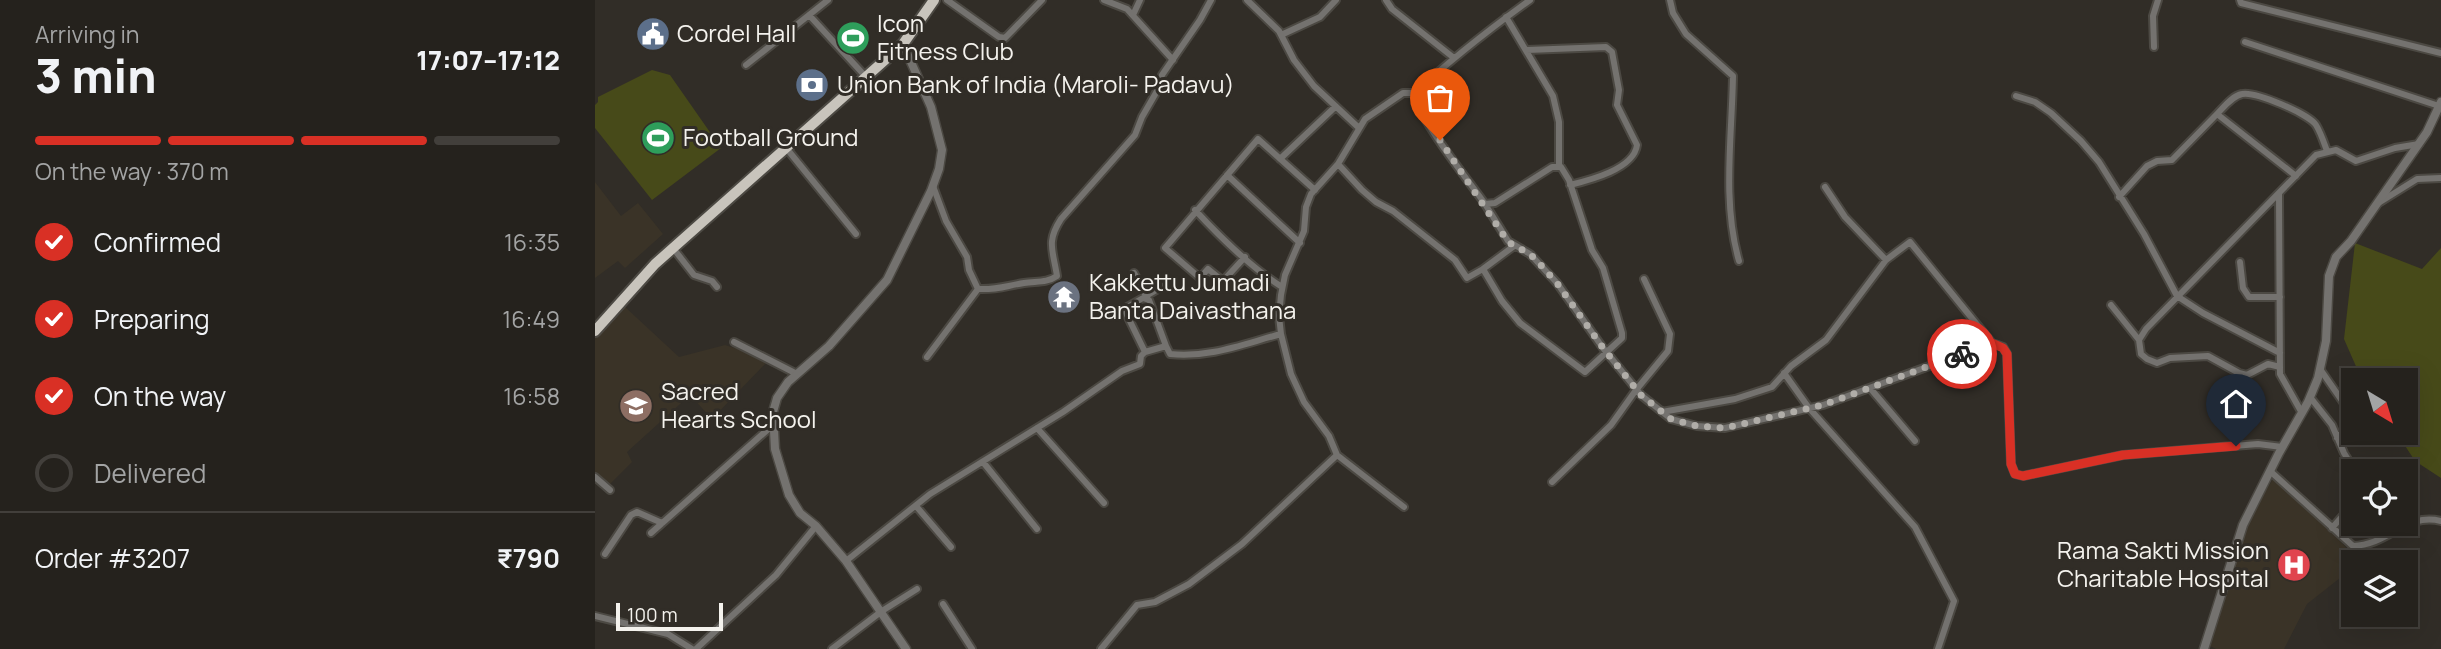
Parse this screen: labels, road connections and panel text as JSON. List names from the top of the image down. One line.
{"places":{"public building":["Cordel Hall"],"sports":["Icon Fitness Club","Football Ground"],"bank":["Union Bank of India (Maroli- Padavu)"],"temple":["Kakkettu Jumadi Banta Daivasthana"],"school or university":["Sacred Hearts School"],"hospital":["Rama Sakti Mission Charitable Hospital"]},"scale_bar":"100 m","north":"bottom right","page":{"heading":["3 min","Arriving in","17:07–17:12"],"panel":["Order #3207","₹790"],"bar":"On the way · 370 m","list":[["Confirmed","16:35"],["Preparing","16:49"],["On the way","16:58"],"Delivered"],"scale":"100 m"}}
